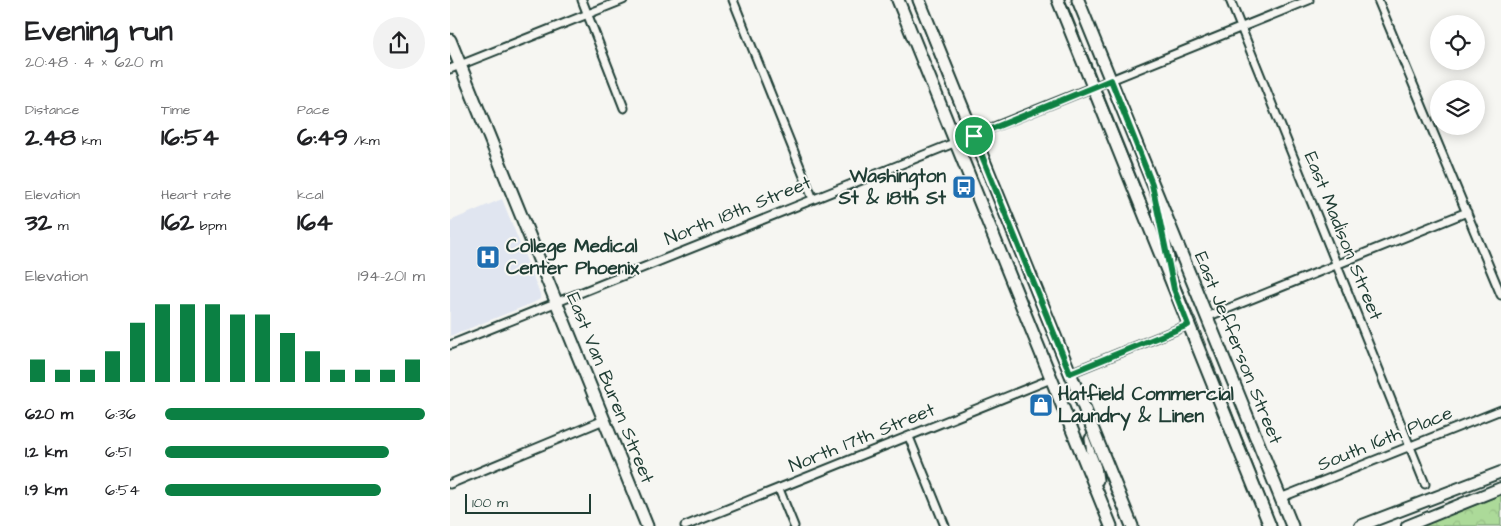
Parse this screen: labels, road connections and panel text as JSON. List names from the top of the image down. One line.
{"streets":{"main road":["East Jefferson Street","East Van Buren Street"],"street":["North 18th Street","East Madison Street","North 17th Street","South 16th Place"]},"crossings":[["North 18th Street","East Madison Street"],["North 18th Street","East Jefferson Street"],["North 18th Street","East Van Buren Street"],["East Madison Street","South 16th Place"],["East Jefferson Street","South 16th Place"]],"places":{"bus stop":["Washington St & 18th St"],"hospital":["College Medical Center Phoenix"],"shop":["Hatfield Commercial Laundry & Linen"]},"scale_bar":"100 m","page":{"heading":["Evening run","20:48 · 4 × 620 m"],"stats":[["Distance","2.48 km"],["Time","16:54"],["Pace","6:49 /km"],["Elevation","32 m"],["Heart rate","162 bpm"],["kcal","164"]],"chart":["Elevation","194–201 m"],"list":[{"name":"620 m","note":"6:36"},{"name":"1.2 km","note":"6:51"},{"name":"1.9 km","note":"6:54"}],"scale":"100 m"}}
